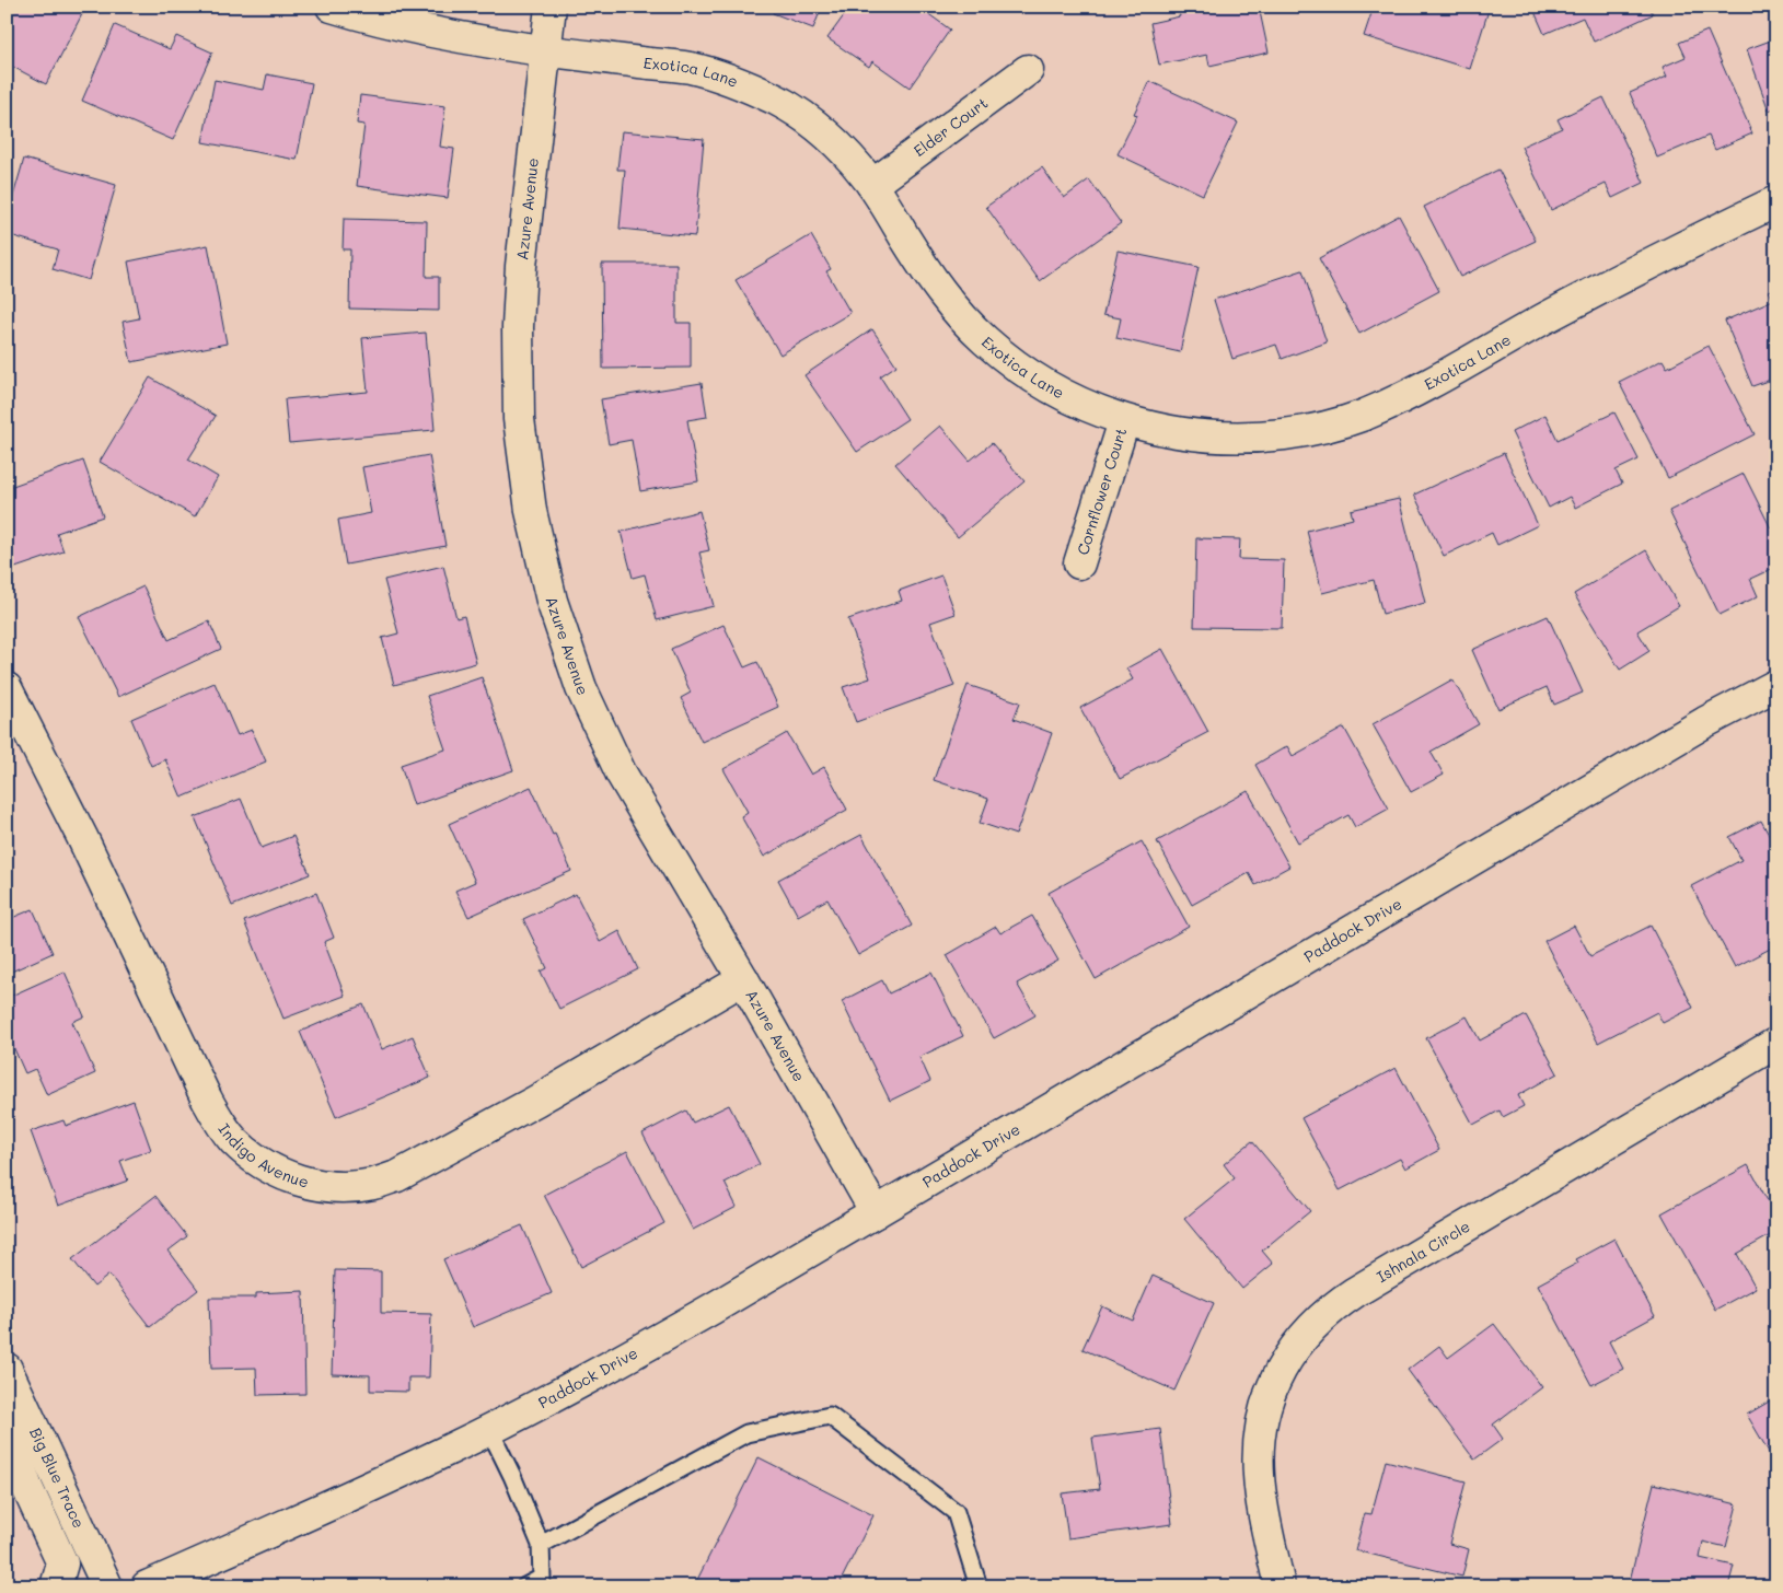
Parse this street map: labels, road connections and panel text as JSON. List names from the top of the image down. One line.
{"streets":{"street":["Exotica Lane","Elder Court","Azure Avenue","Cornflower Court","Paddock Drive","Indigo Avenue","Ishnala Circle","Big Blue Trace"]},"crossings":[["Exotica Lane","Elder Court"],["Exotica Lane","Azure Avenue"],["Exotica Lane","Cornflower Court"],["Azure Avenue","Paddock Drive"],["Azure Avenue","Indigo Avenue"]]}
